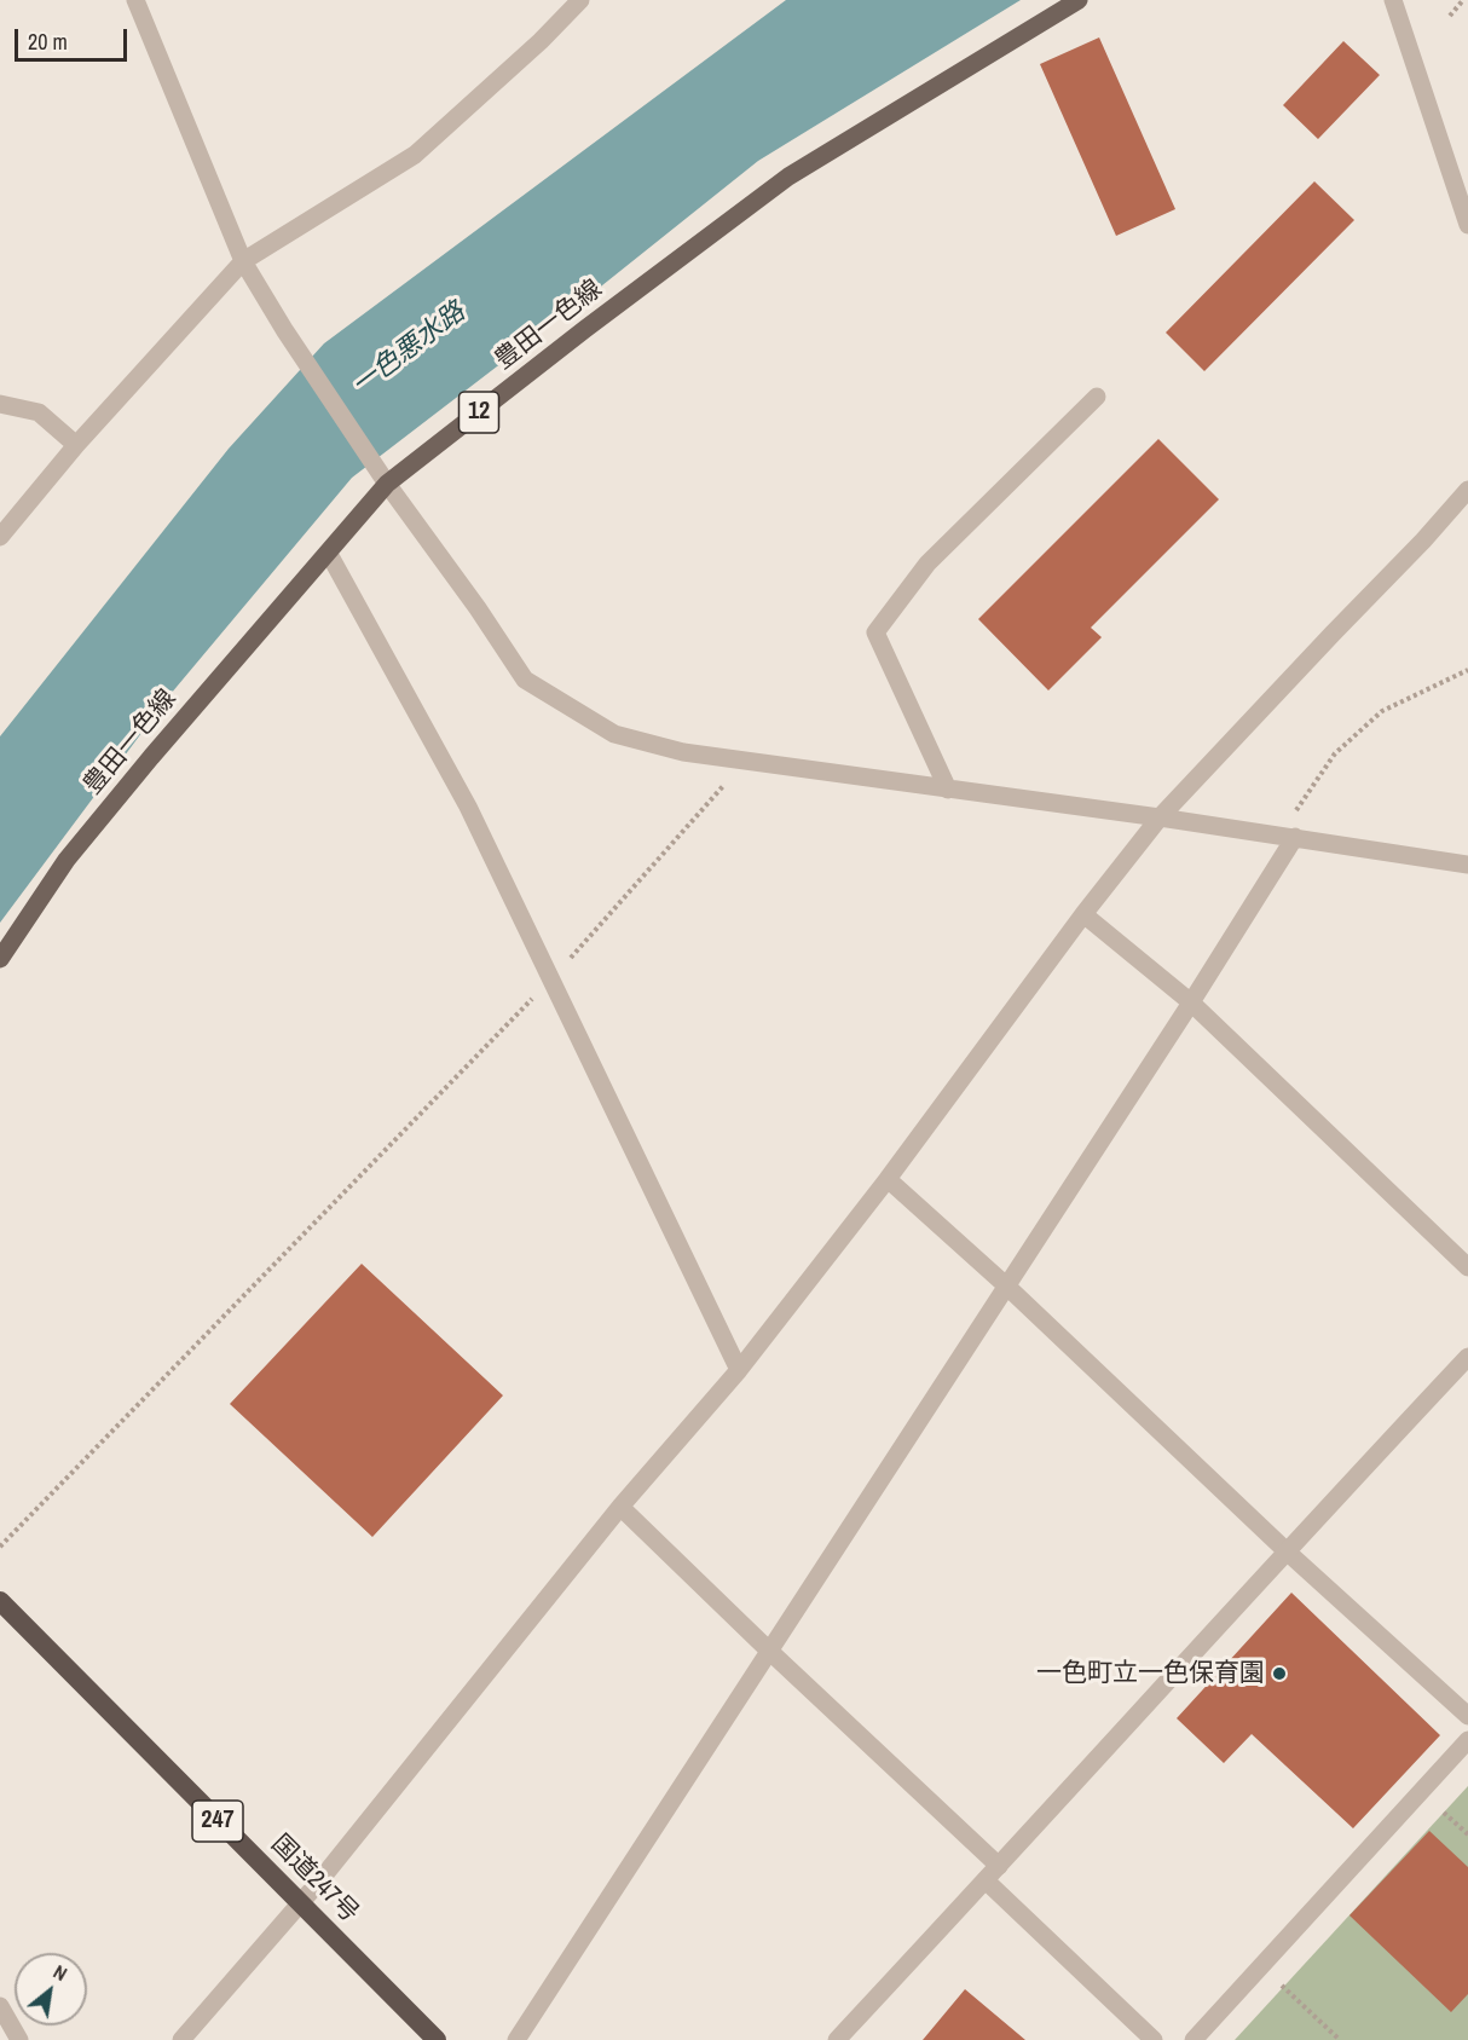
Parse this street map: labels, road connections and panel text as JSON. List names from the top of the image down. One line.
{"streets":{"highway":["247","国道247号"],"main road":["豊田一色線","12"]},"water":["一色悪水路"],"places":["一色町立一色保育園"],"scale_bar":"20 m","north":"top right"}
